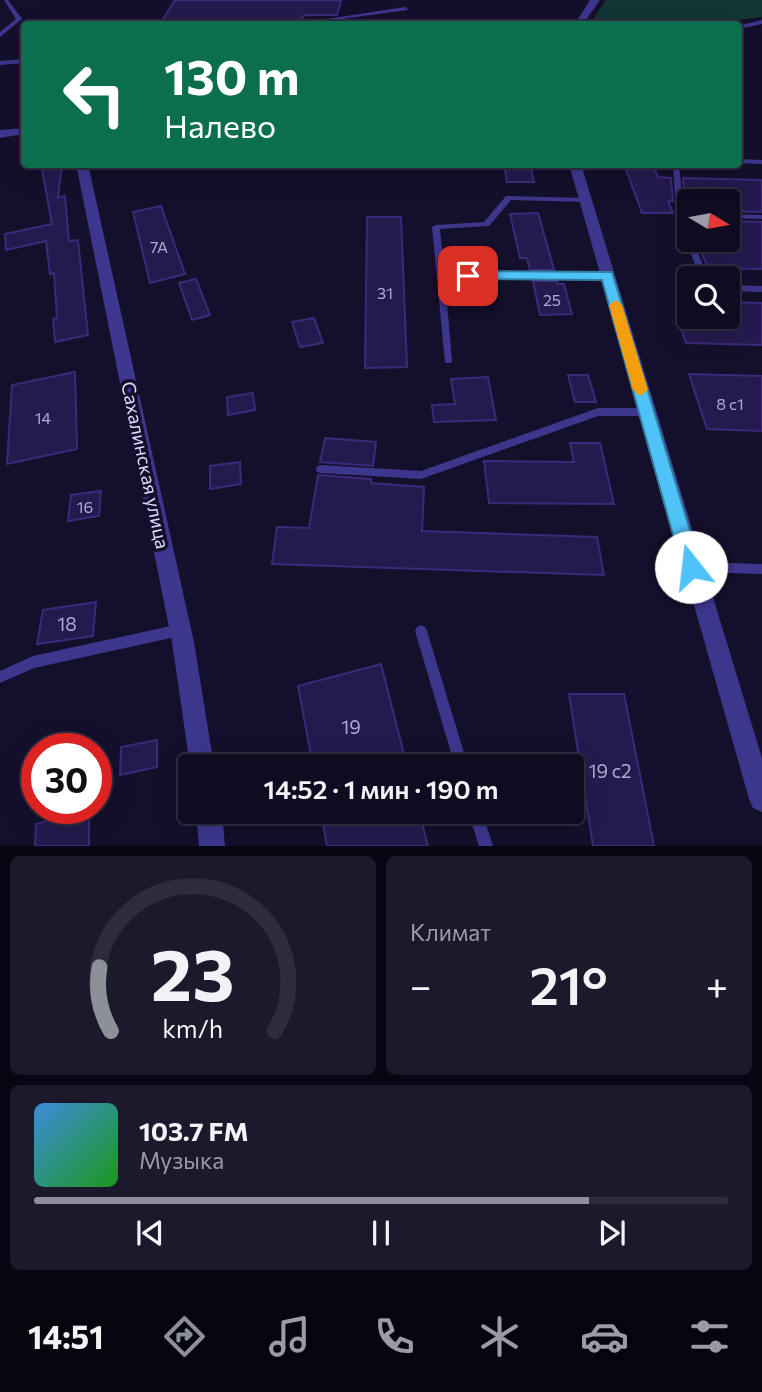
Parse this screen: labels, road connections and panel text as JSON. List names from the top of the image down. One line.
{"streets":{"street":["Сахалинская улица"]},"house_numbers":["7А","31","25","8 с1","14","16","18","19","19 с2"],"north":"right","page":{"turn":["130 m","Налево"],"limit":"30","trip":"14:52 · 1 мин · 190 m","tile":"Климат","heat":["−","21°","+"],"song":["103.7 FM","Музыка"],"tabs":"14:51","gauge":["23","km/h"]}}
